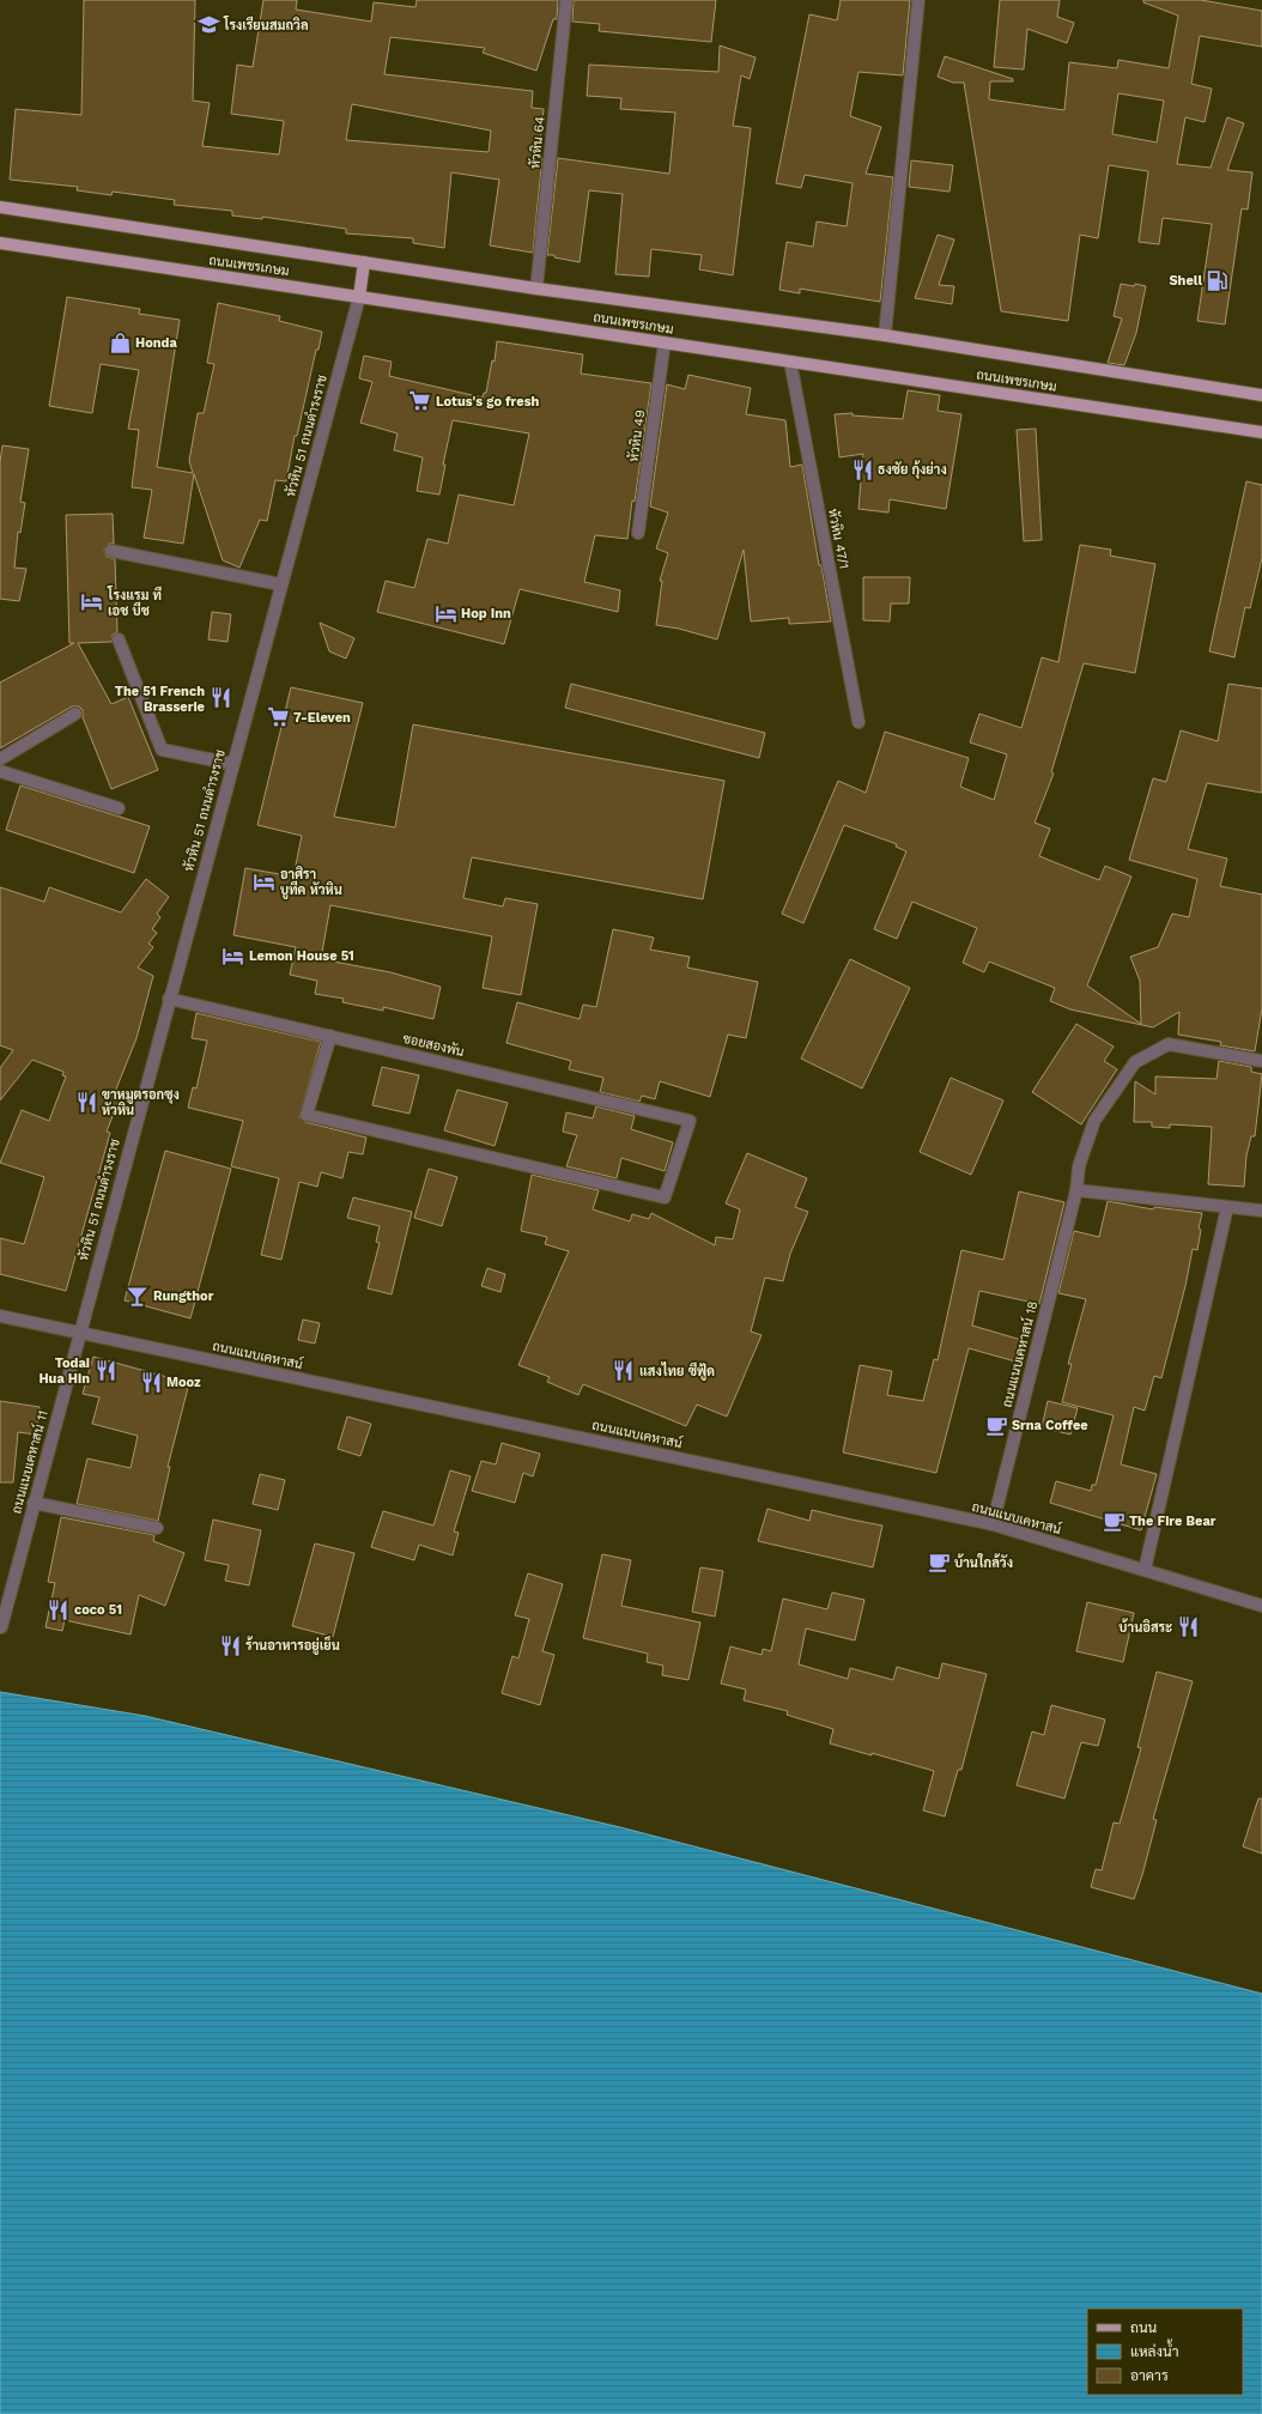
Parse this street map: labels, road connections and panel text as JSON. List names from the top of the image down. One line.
{"streets":{"main road":["ถนนเพชรเกษม"],"street":["หัวหิน 64","หัวหิน 51 ถนนดำรงราช","หัวหิน 49","หัวหิน 47/1","ซอยสองพัน","ถนนแนบเคหาสน์ 18","ถนนแนบเคหาสน์","ถนนแนบเคหาสน์ 11"]},"crossings":[["หัวหิน 64","ถนนเพชรเกษม"],["ถนนเพชรเกษม","หัวหิน 51 ถนนดำรงราช"],["ถนนเพชรเกษม","หัวหิน 49"],["ถนนเพชรเกษม","หัวหิน 47/1"],["หัวหิน 51 ถนนดำรงราช","ซอยสองพัน"],["หัวหิน 51 ถนนดำรงราช","ถนนแนบเคหาสน์"],["หัวหิน 51 ถนนดำรงราช","ถนนแนบเคหาสน์ 11"],["ถนนแนบเคหาสน์ 18","ถนนแนบเคหาสน์"],["ถนนแนบเคหาสน์","ถนนแนบเคหาสน์ 11"]],"places":{"school or university":["โรงเรียนสมถวิล"],"fuel station":["Shell"],"shop":["Honda"],"supermarket":["Lotus's go fresh","7-Eleven"],"restaurant":["ธงชัย กุ้งย่าง","The 51 French Brasserie","ขาหมูตรอกซุง หัวหิน","Todai Hua Hin","แสงไทย ซีฟู้ด","Mooz","coco 51","บ้านอิสระ","ร้านอาหารอยู่เย็น"],"hotel":["โรงแรม ที เอช บีช","Hop Inn","อาศิรา บูทีค หัวหิน","Lemon House 51"],"bar":["Rungthor"],"cafe":["Srna Coffee","The Fire Bear","บ้านใกล้วัง"]},"legend":["ถนน","แหล่งน้ำ","อาคาร"]}
